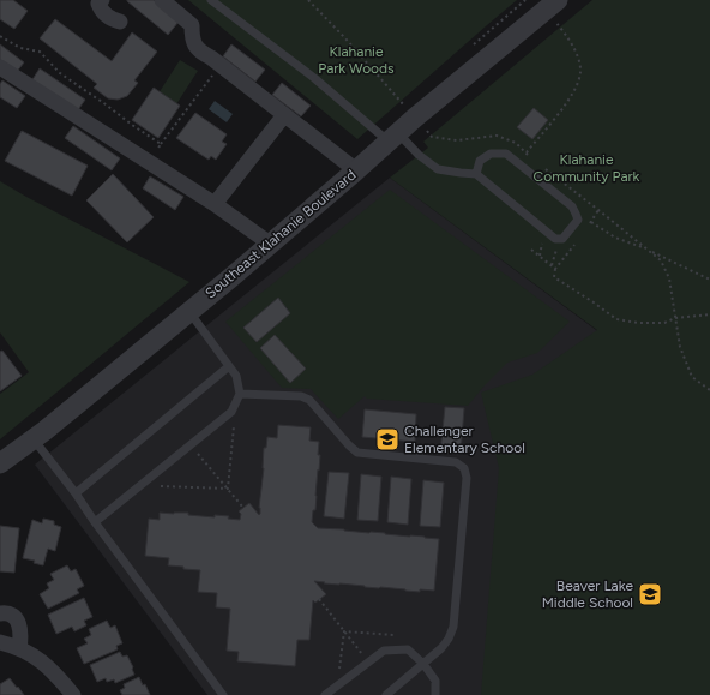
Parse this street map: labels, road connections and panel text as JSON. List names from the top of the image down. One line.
{"streets":{"street":["Southeast Klahanie Boulevard"]},"parks":["Klahanie Park Woods","Klahanie Community Park"],"places":{"school or university":["Challenger Elementary School","Beaver Lake Middle School"]}}
